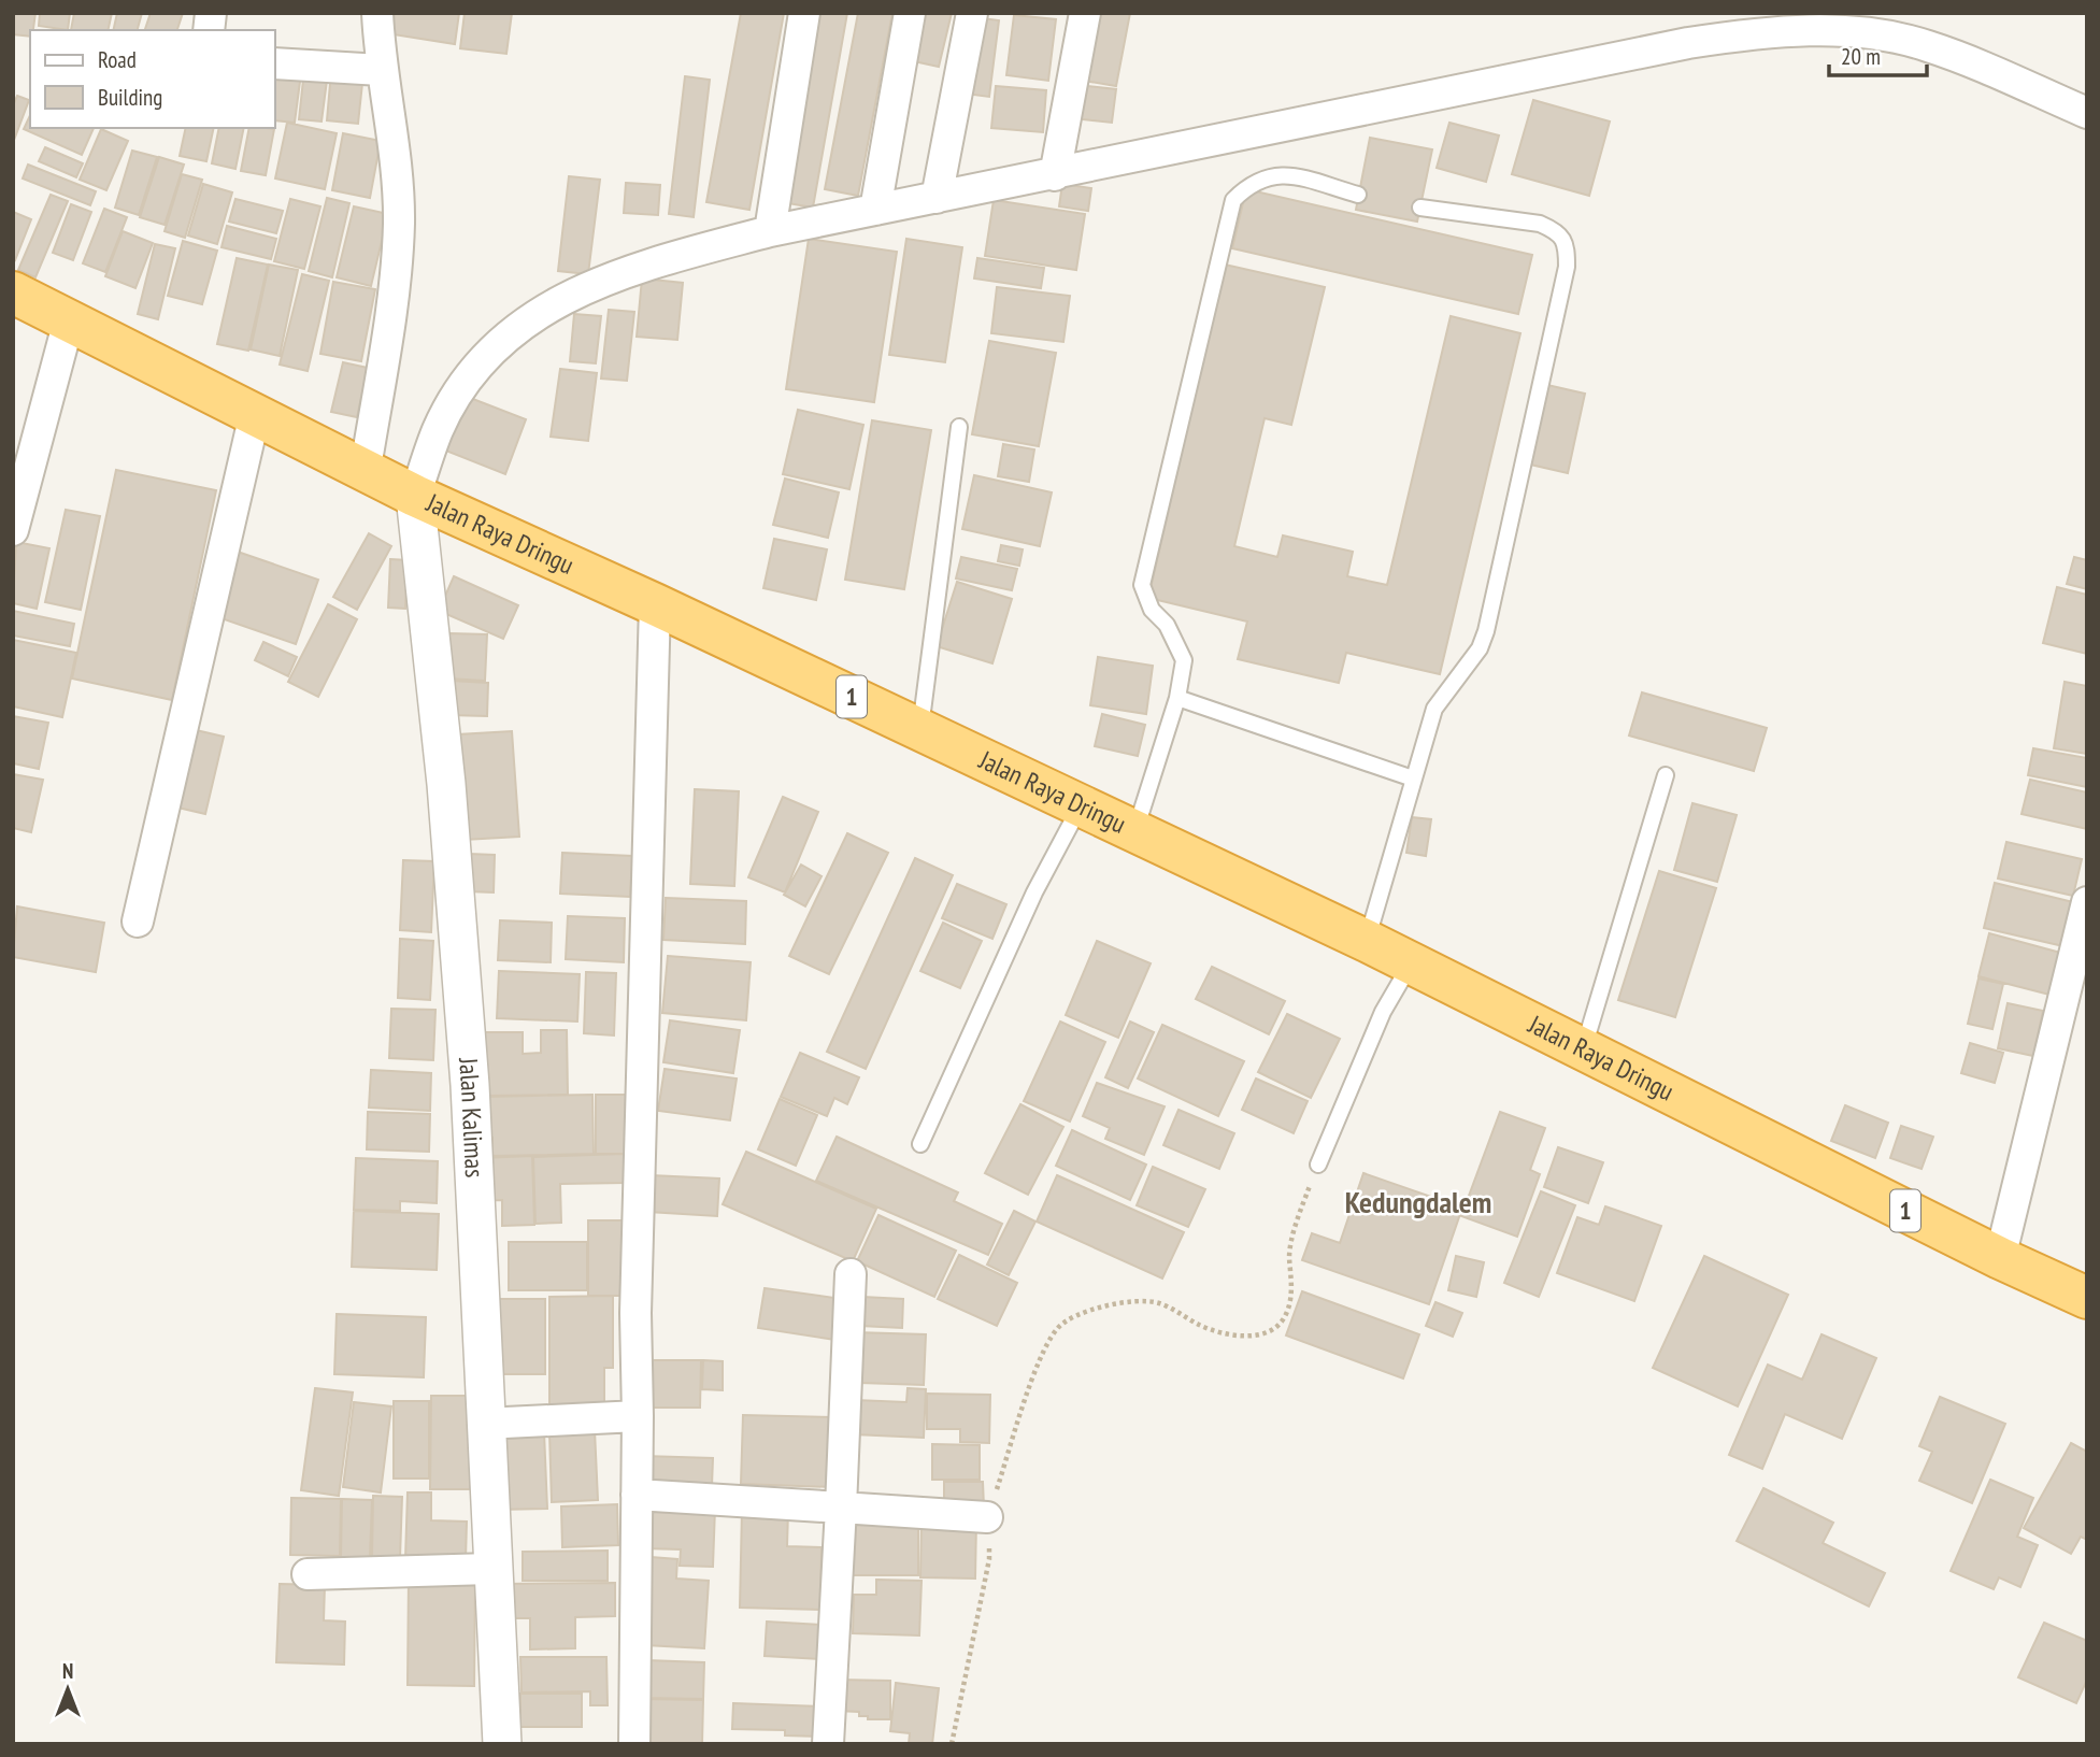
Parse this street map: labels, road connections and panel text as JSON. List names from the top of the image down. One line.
{"streets":{"highway":["Jalan Raya Dringu","1"],"street":["Jalan Kalimas"]},"crossings":[["Jalan Raya Dringu","Jalan Kalimas"]],"districts":["Kedungdalem"],"legend":["Road","Building"],"scale_bar":"20 m","north":"top"}
